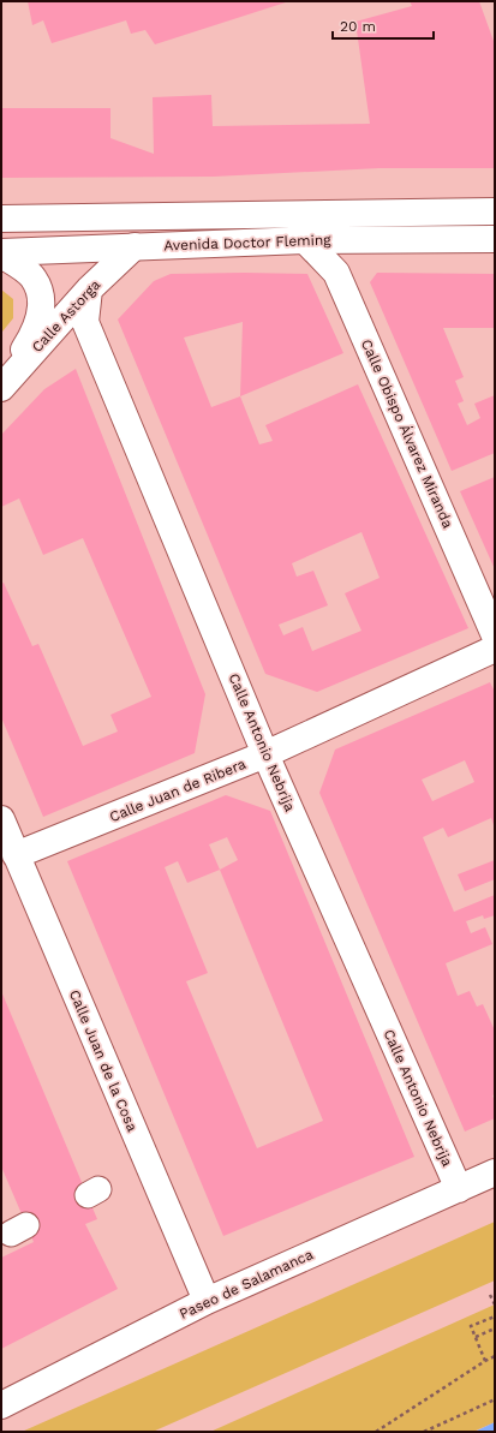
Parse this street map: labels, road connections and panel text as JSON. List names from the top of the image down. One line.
{"streets":{"street":["Avenida Doctor Fleming","Calle Astorga","Calle Obispo Álvarez Miranda","Calle Antonio Nebrija","Calle Juan de Ribera","Calle Juan de la Cosa","Paseo de Salamanca"]},"crossings":[["Avenida Doctor Fleming","Calle Astorga"],["Avenida Doctor Fleming","Calle Obispo Álvarez Miranda"],["Calle Astorga","Calle Antonio Nebrija"],["Calle Antonio Nebrija","Calle Juan de Ribera"],["Calle Antonio Nebrija","Paseo de Salamanca"],["Calle Juan de Ribera","Calle Juan de la Cosa"],["Calle Juan de la Cosa","Paseo de Salamanca"]],"scale_bar":"20 m"}
